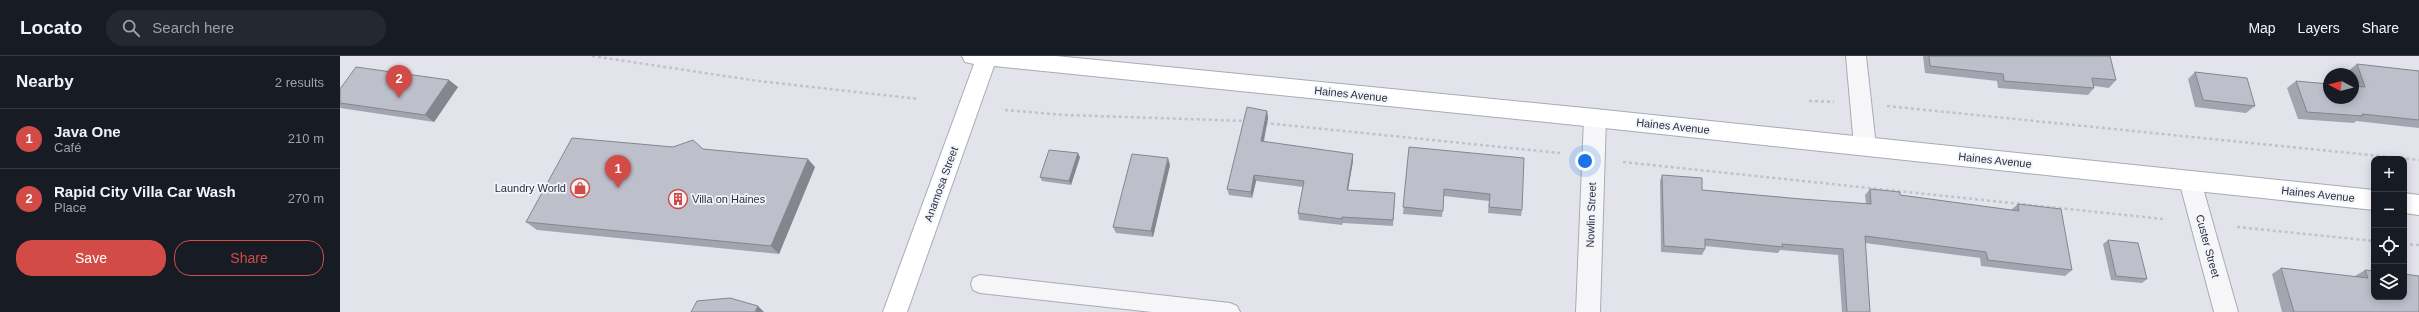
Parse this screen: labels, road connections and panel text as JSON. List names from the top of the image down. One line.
{"streets":{"main road":["Haines Avenue","Anamosa Street"],"street":["Nowlin Street","Custer Street"]},"crossings":[["Haines Avenue","Anamosa Street"],["Haines Avenue","Nowlin Street"],["Haines Avenue","Custer Street"]],"places":{"shop":["Laundry World"],"building":["Villa on Haines"]},"north":"left","page":{"header":"Locato","search":"Search here","nav":["Map","Layers","Share"],"heading":["Nearby","2 results"],"pins":["2","1"],"list":[{"mark":"1","name":"Java One","note":"Café","value":"210 m"},{"mark":"2","name":"Rapid City Villa Car Wash","note":"Place","value":"270 m"}],"map_buttons":["+","−"],"buttons":["Save","Share"]}}
